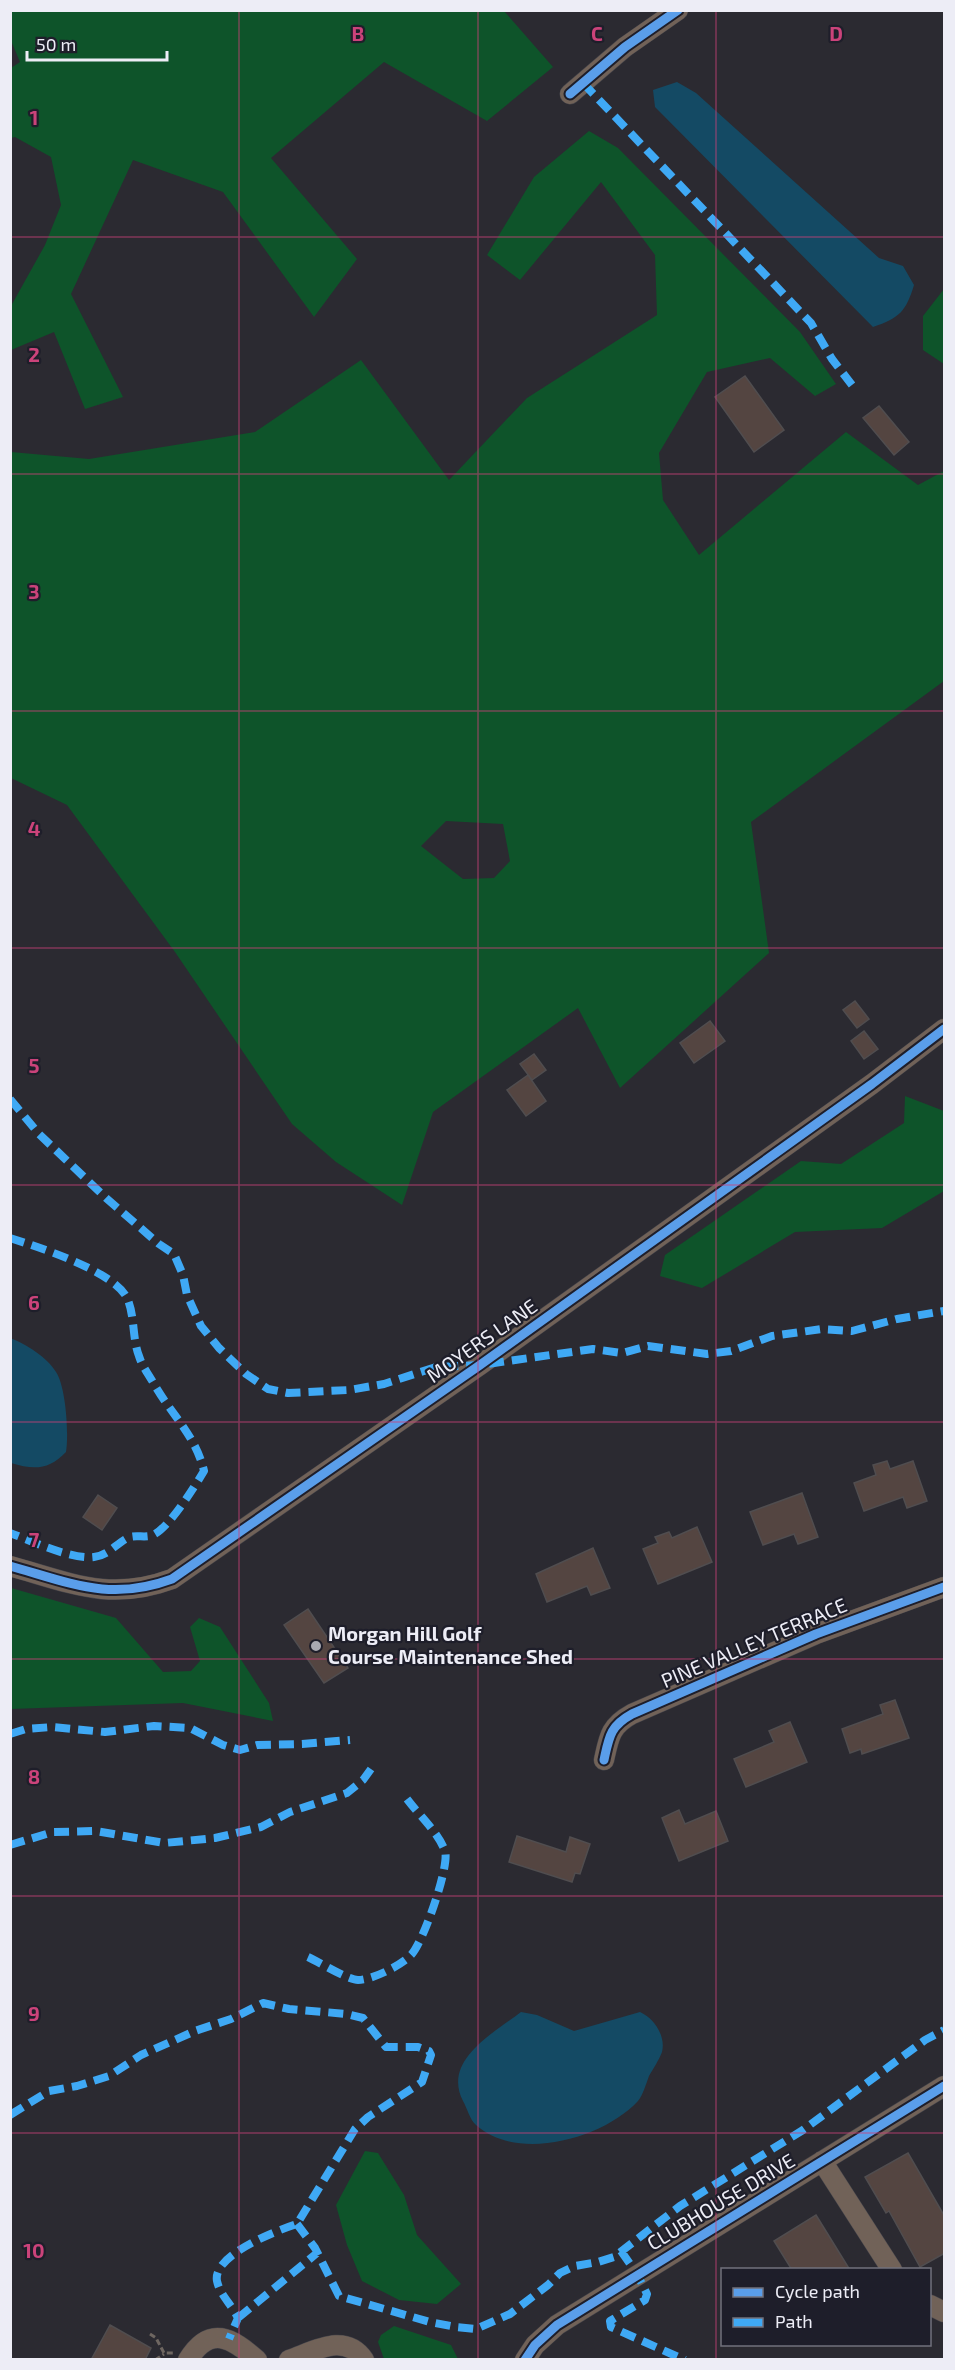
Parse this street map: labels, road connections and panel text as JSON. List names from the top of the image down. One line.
{"streets":{"street":["MOYERS LANE","PINE VALLEY TERRACE","CLUBHOUSE DRIVE"]},"places":["Morgan Hill Golf Course Maintenance Shed"],"legend":["Cycle path","Path"],"scale_bar":"50 m","grid":{"columns":["B","C","D"],"rows":["1","2","3","4","5","6","7","8","9","10"]}}
